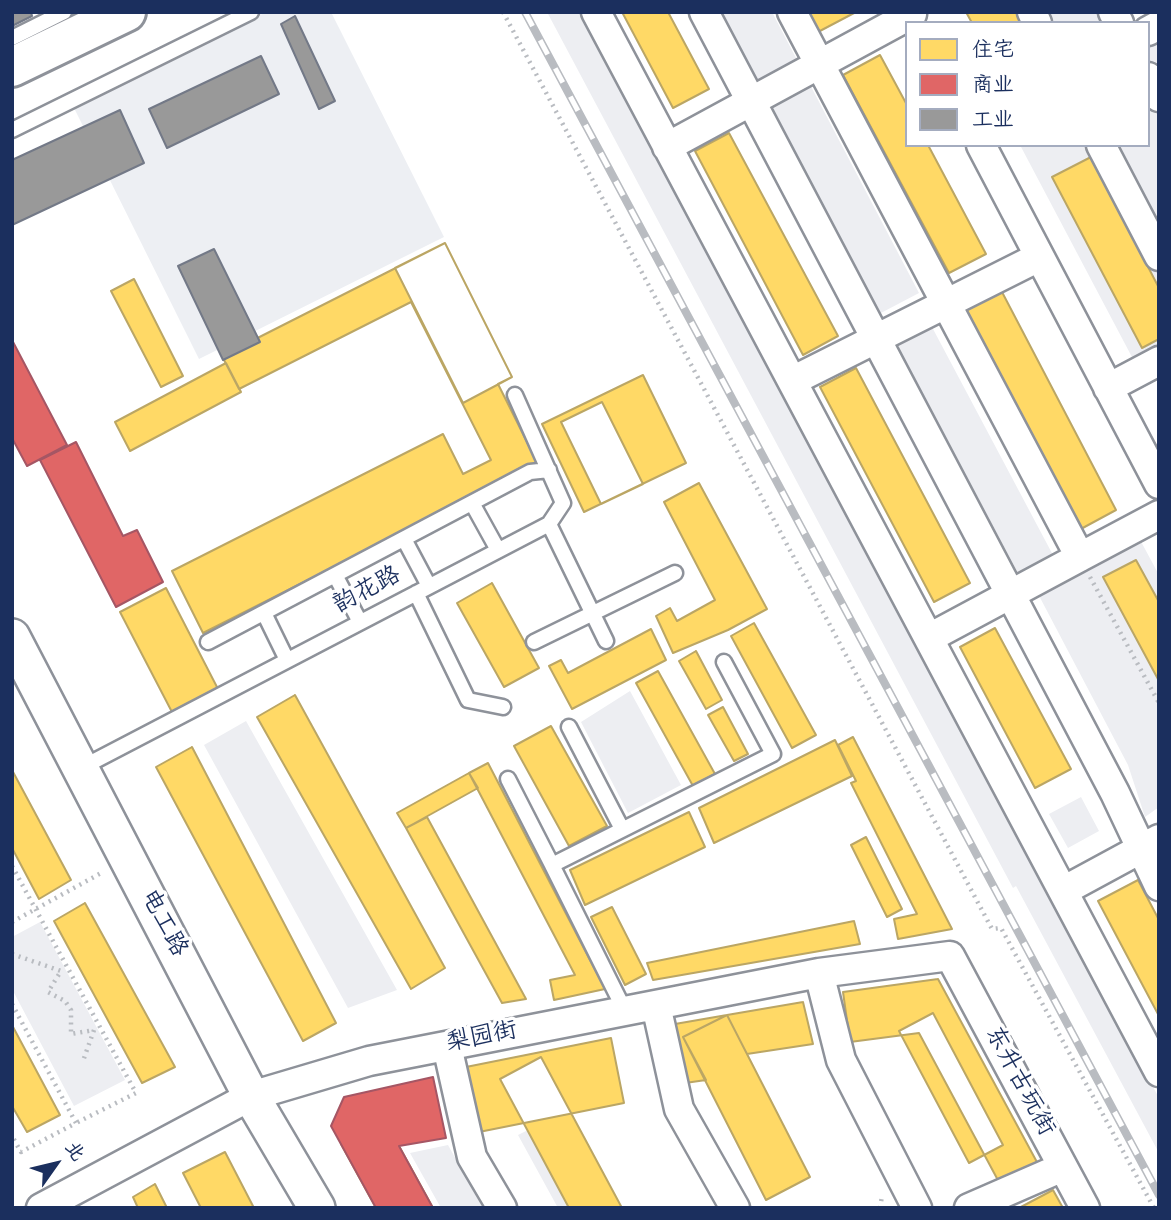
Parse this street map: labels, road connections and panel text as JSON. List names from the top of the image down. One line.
{"streets":{"street":["电工路","梨园街","东升古玩街"],"lane":["韵花路"]},"crossings":[["韵花路","电工路"],["电工路","梨园街"],["梨园街","东升古玩街"]],"legend":["住宅","商业","工业"],"north":"top right"}
